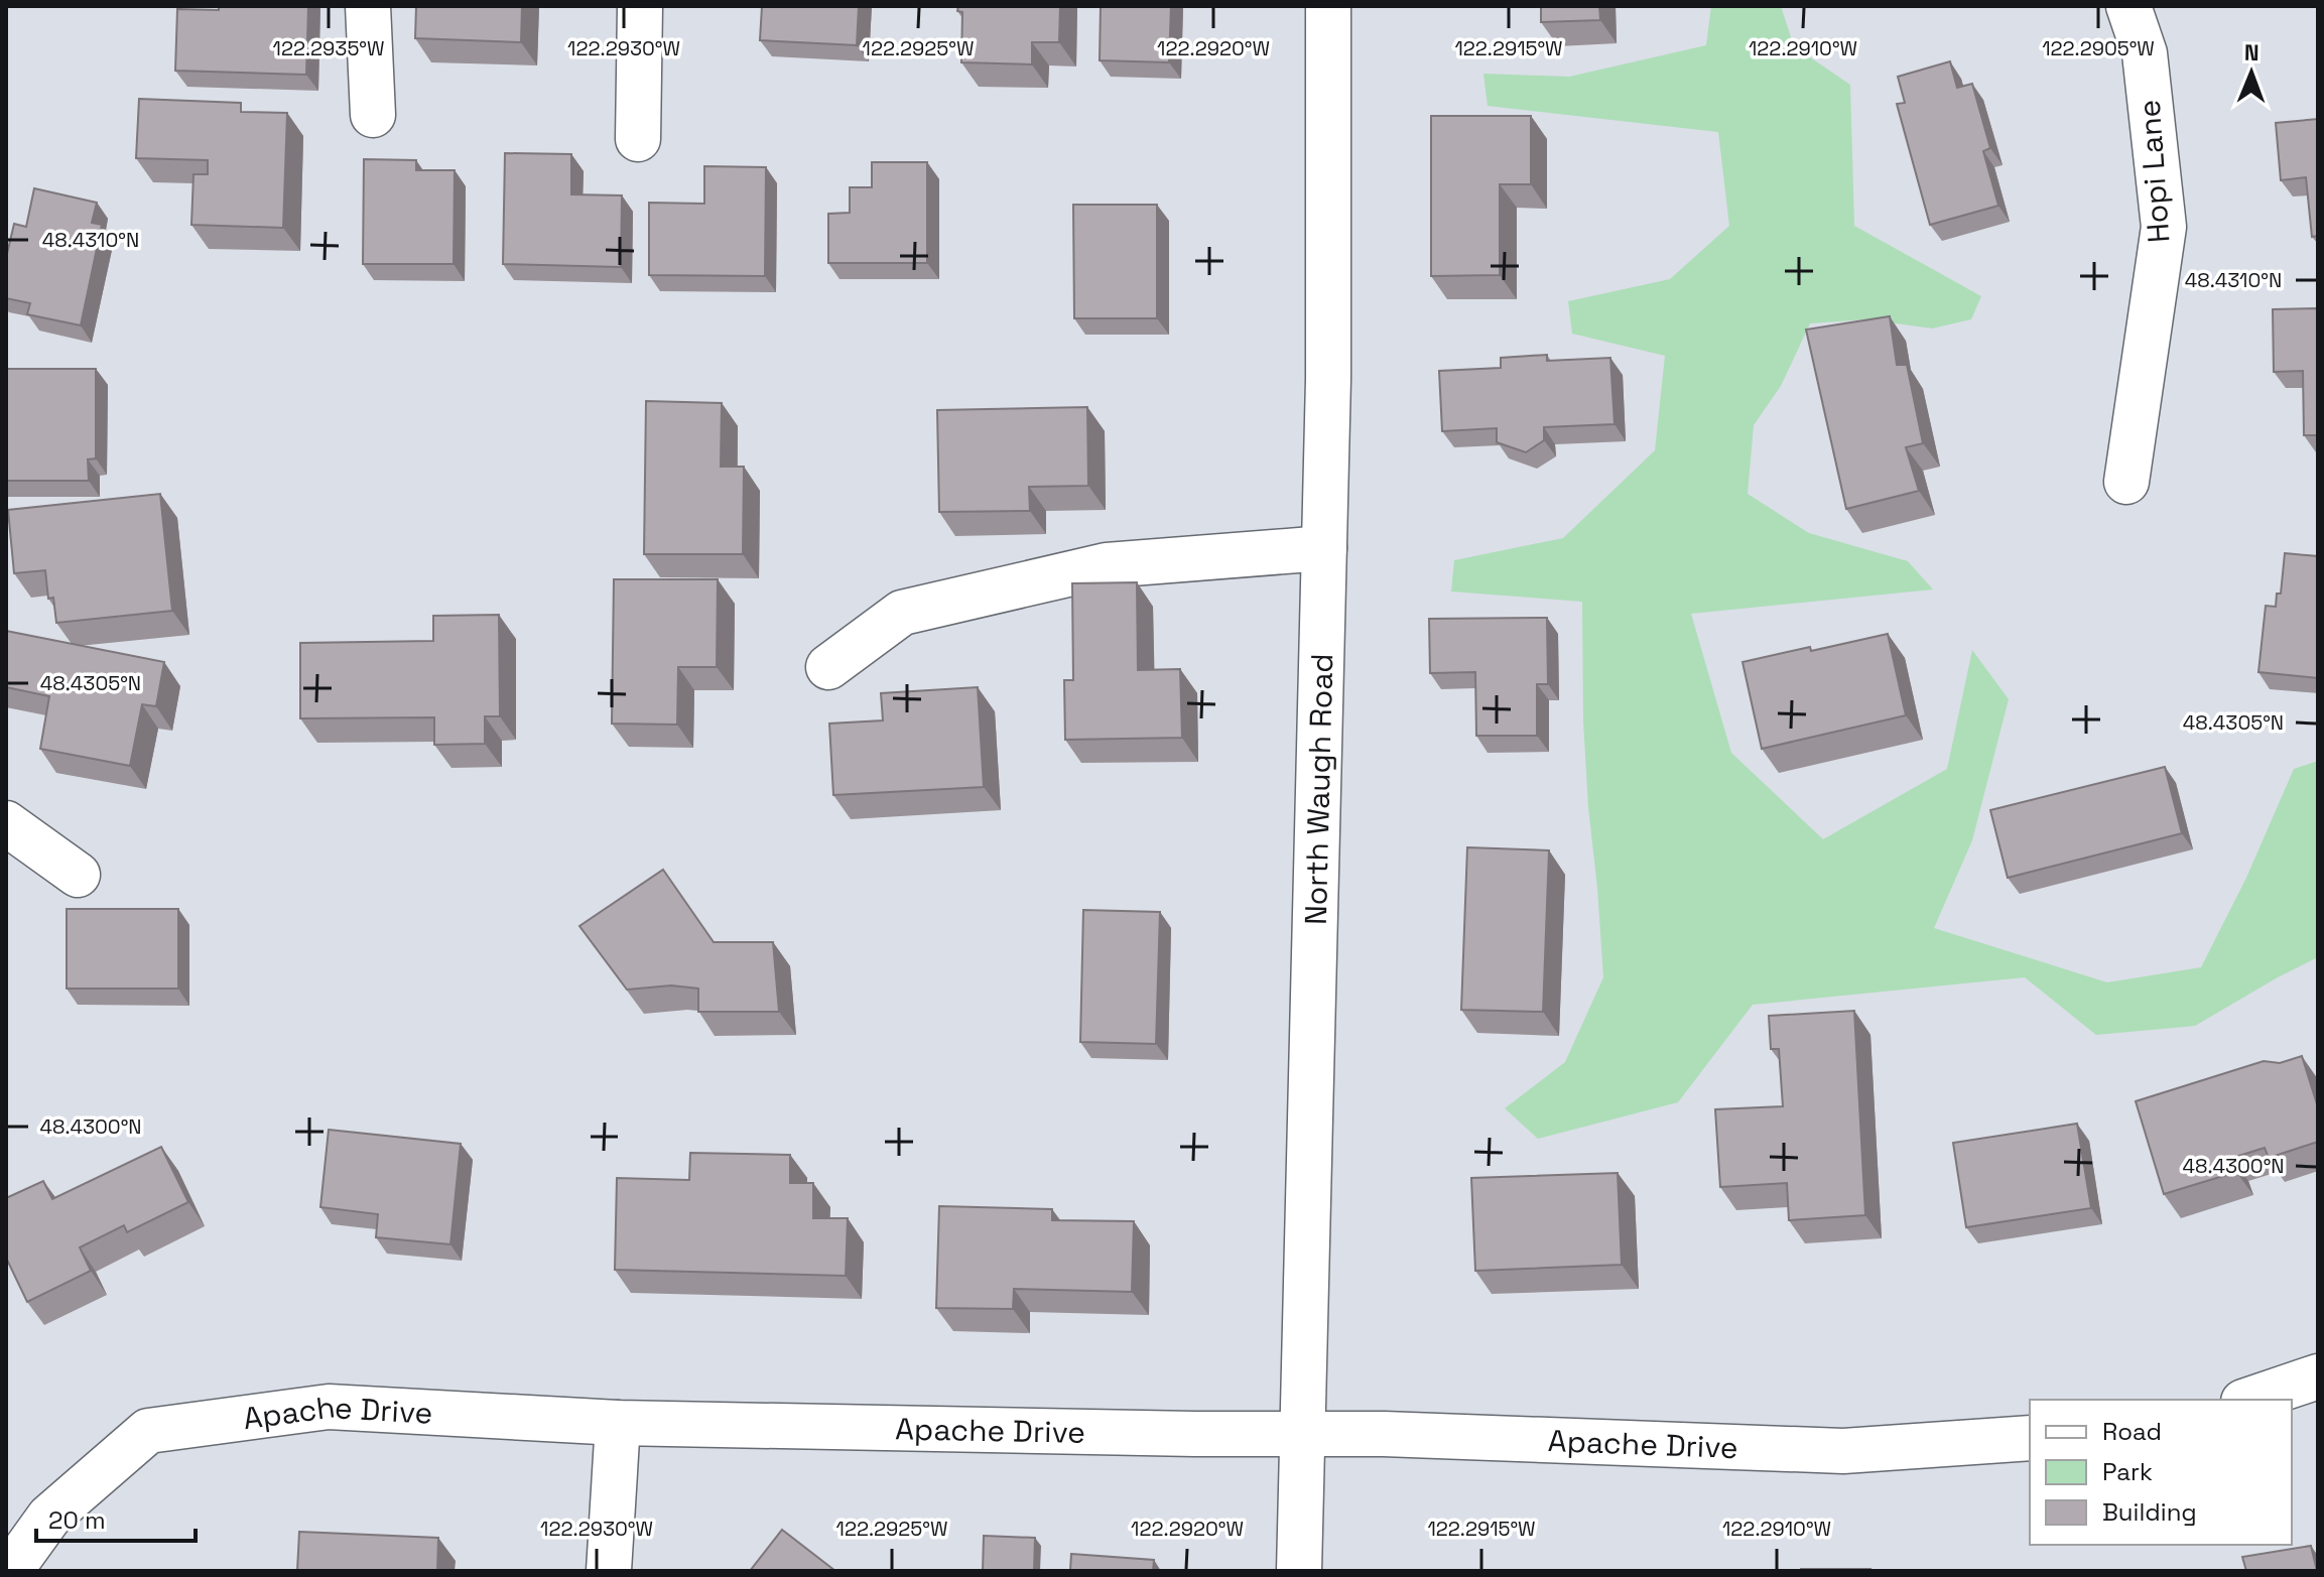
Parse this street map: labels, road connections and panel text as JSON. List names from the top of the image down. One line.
{"streets":{"street":["Hopi Lane","North Waugh Road","Apache Drive"]},"crossings":[["North Waugh Road","Apache Drive"]],"legend":["Road","Park","Building"],"scale_bar":"20 m","north":"top","coordinates":["122.2935°W","122.2930°W","122.2925°W","122.2920°W","122.2915°W","122.2910°W","122.2905°W","48.4310°N","48.4305°N","48.4300°N"]}
